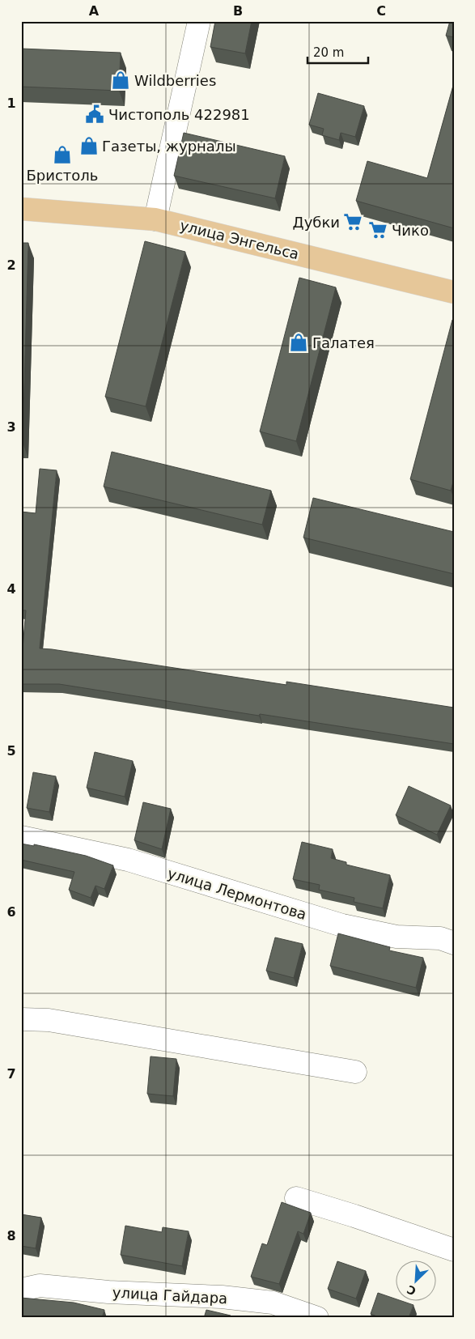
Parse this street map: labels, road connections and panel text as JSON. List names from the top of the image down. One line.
{"streets":{"main road":["улица Энгельса"],"street":["улица Лермонтова","улица Гайдара"]},"places":{"shop":["Wildberries","Газеты, журналы","Бристоль","Галатея"],"public building":["Чистополь 422981"],"supermarket":["Дубки","Чико"]},"scale_bar":"20 m","north":"bottom left","grid":{"columns":["A","B","C"],"rows":["1","2","3","4","5","6","7","8"]}}
